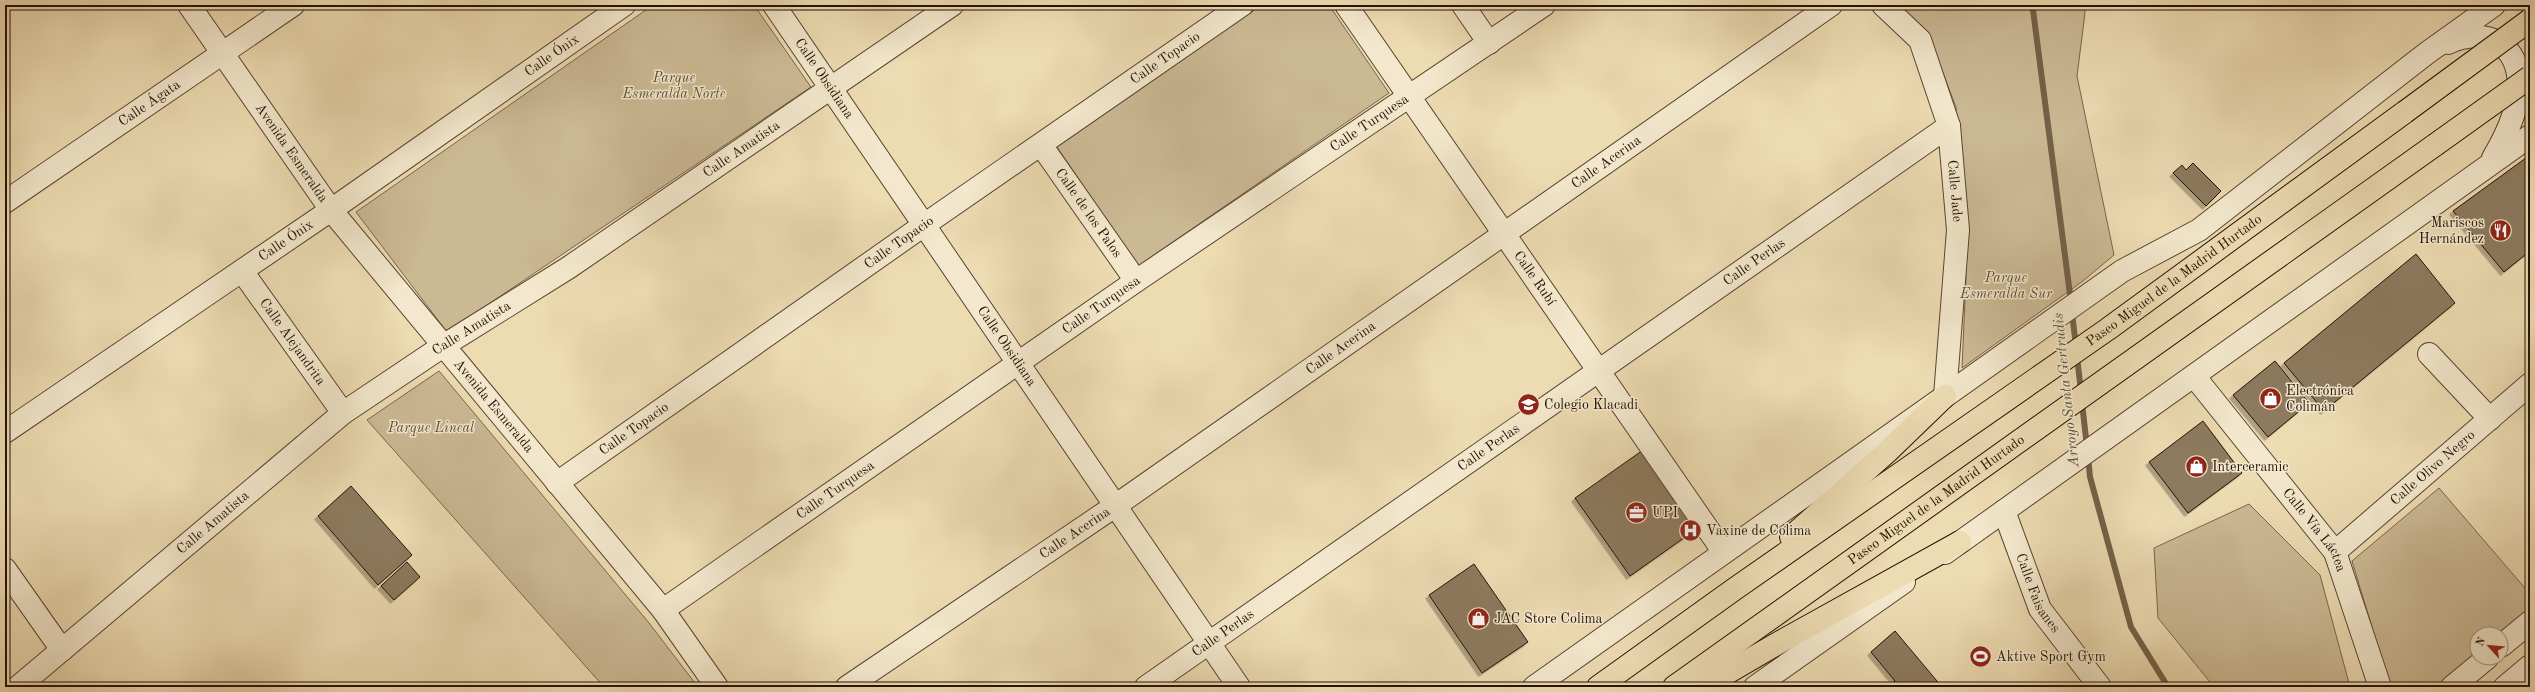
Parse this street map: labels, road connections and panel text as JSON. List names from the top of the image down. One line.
{"streets":{"highway":["Paseo Miguel de la Madrid Hurtado"],"street":["Calle Ónix","Calle Topacio","Calle Obsidiana","Calle Ágata","Calle Turquesa","Calle Amatista","Avenida Esmeralda","Calle Acerina","Calle Jade","Calle de los Palos","Calle Perlas","Calle Rubí","Calle Alejandrita","Calle Olivo Negro","Calle Vía Láctea","Calle Faisanes"]},"crossings":[["Calle Ónix","Avenida Esmeralda"],["Calle Ónix","Calle Alejandrita"],["Calle Topacio","Calle Obsidiana"],["Calle Topacio","Avenida Esmeralda"],["Calle Topacio","Calle de los Palos"],["Calle Obsidiana","Calle Turquesa"],["Calle Obsidiana","Calle Amatista"],["Calle Obsidiana","Calle Acerina"],["Calle Obsidiana","Calle Perlas"],["Calle Ágata","Avenida Esmeralda"],["Calle Turquesa","Avenida Esmeralda"],["Calle Turquesa","Calle de los Palos"],["Calle Turquesa","Calle Rubí"],["Calle Amatista","Avenida Esmeralda"],["Calle Amatista","Calle Alejandrita"],["Calle Acerina","Calle Rubí"],["Calle Jade","Calle Perlas"],["Calle Perlas","Calle Rubí"],["Calle Olivo Negro","Calle Vía Láctea"]],"water":["Arroyo Santa Gertrudis"],"parks":["Parque Esmeralda Norte","Parque Esmeralda Sur","Parque Lineal"],"places":{"restaurant":["Mariscos Hernández"],"shop":["Electrónica Colimán","Interceramic","JAC Store Colima"],"school or university":["Colegio Klacadi"],"office":["UPI"],"hospital":["Vaxine de Colima"],"sports":["Aktive Sport Gym"]},"north":"top left"}
